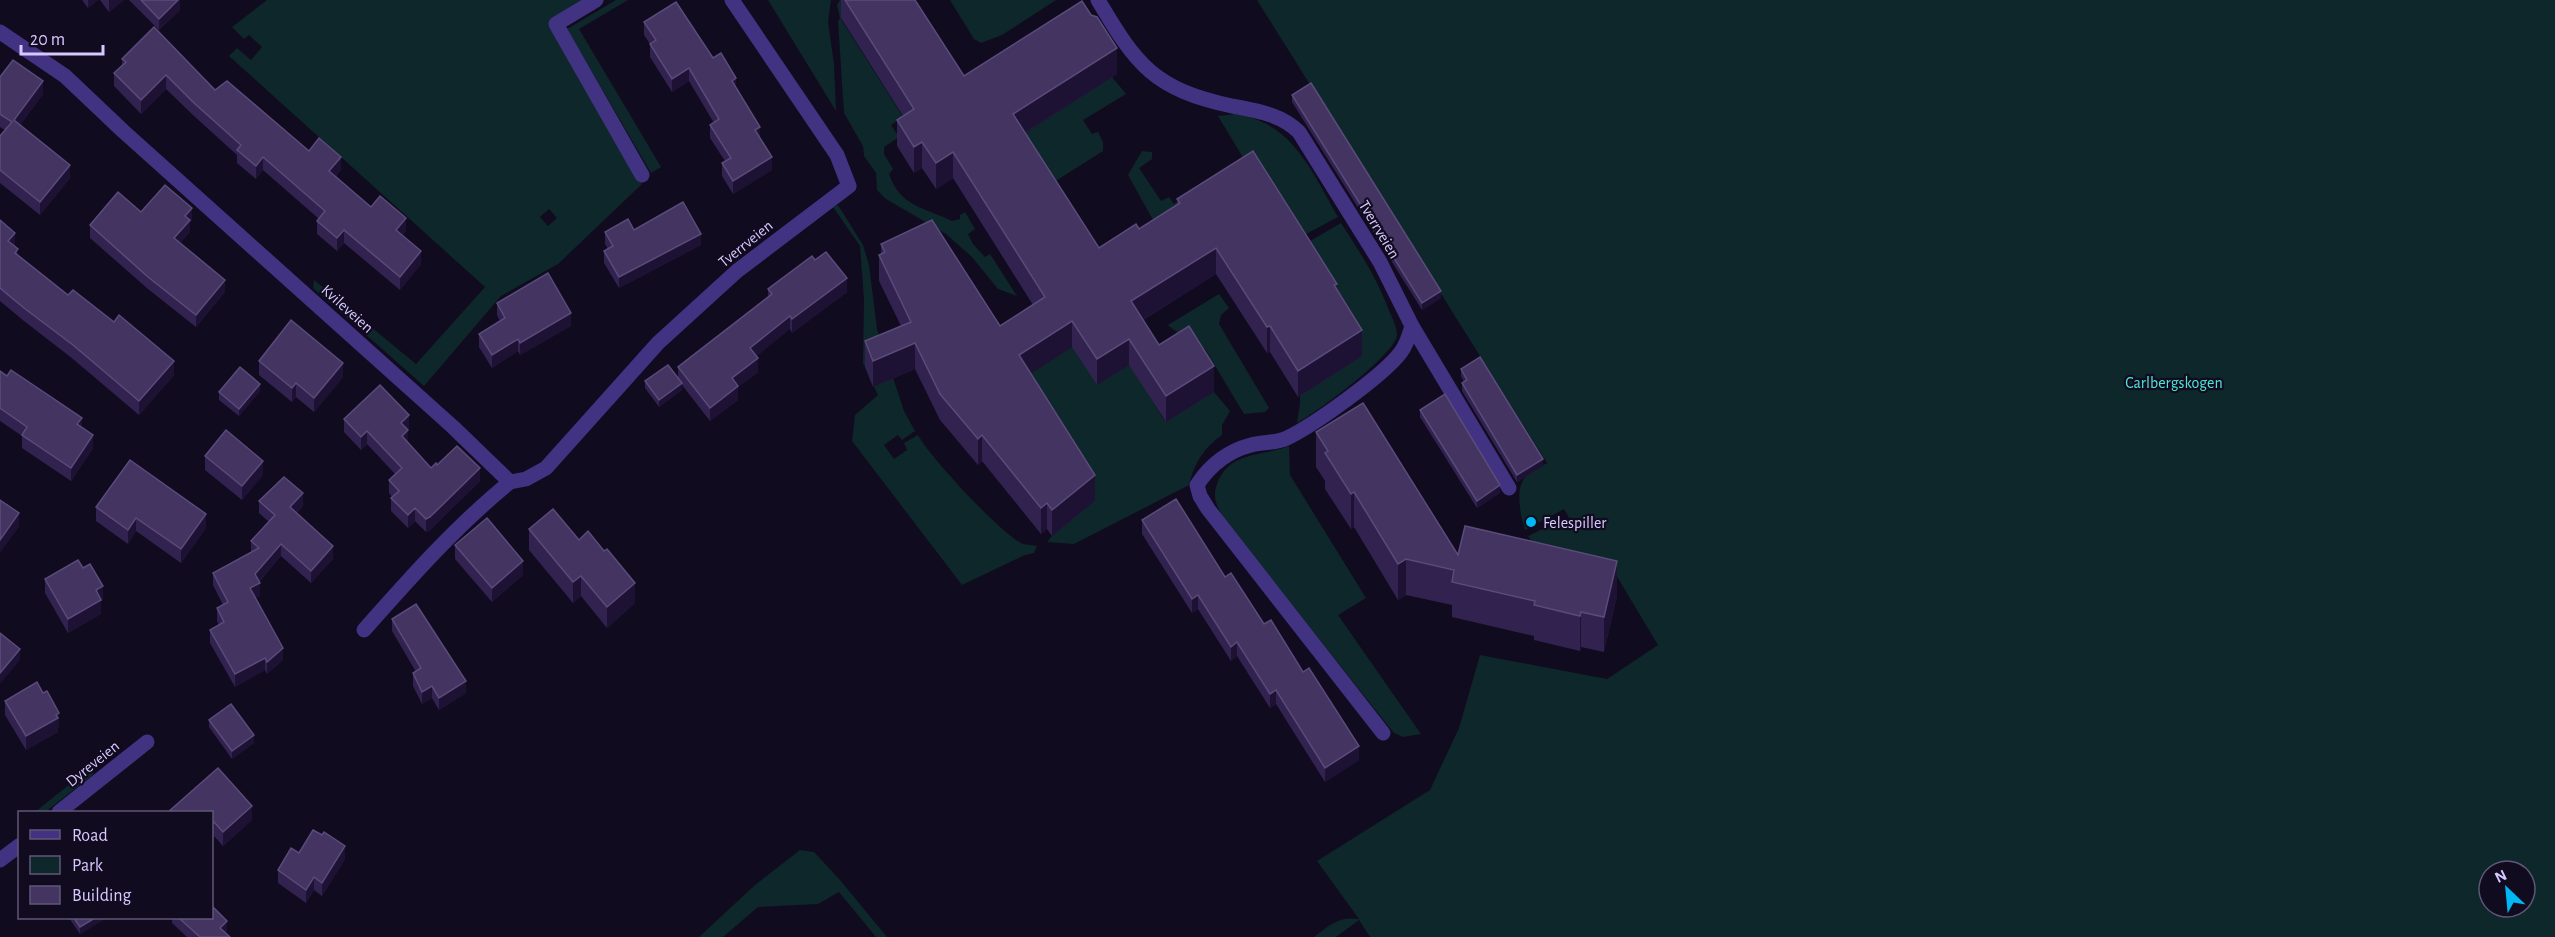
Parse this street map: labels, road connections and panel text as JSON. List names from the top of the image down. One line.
{"streets":{"street":["Tverrveien","Kvileveien","Dyreveien"]},"crossings":[["Tverrveien","Kvileveien"]],"parks":["Carlbergskogen"],"places":["Felespiller"],"legend":["Road","Park","Building"],"scale_bar":"20 m","north":"top left"}
